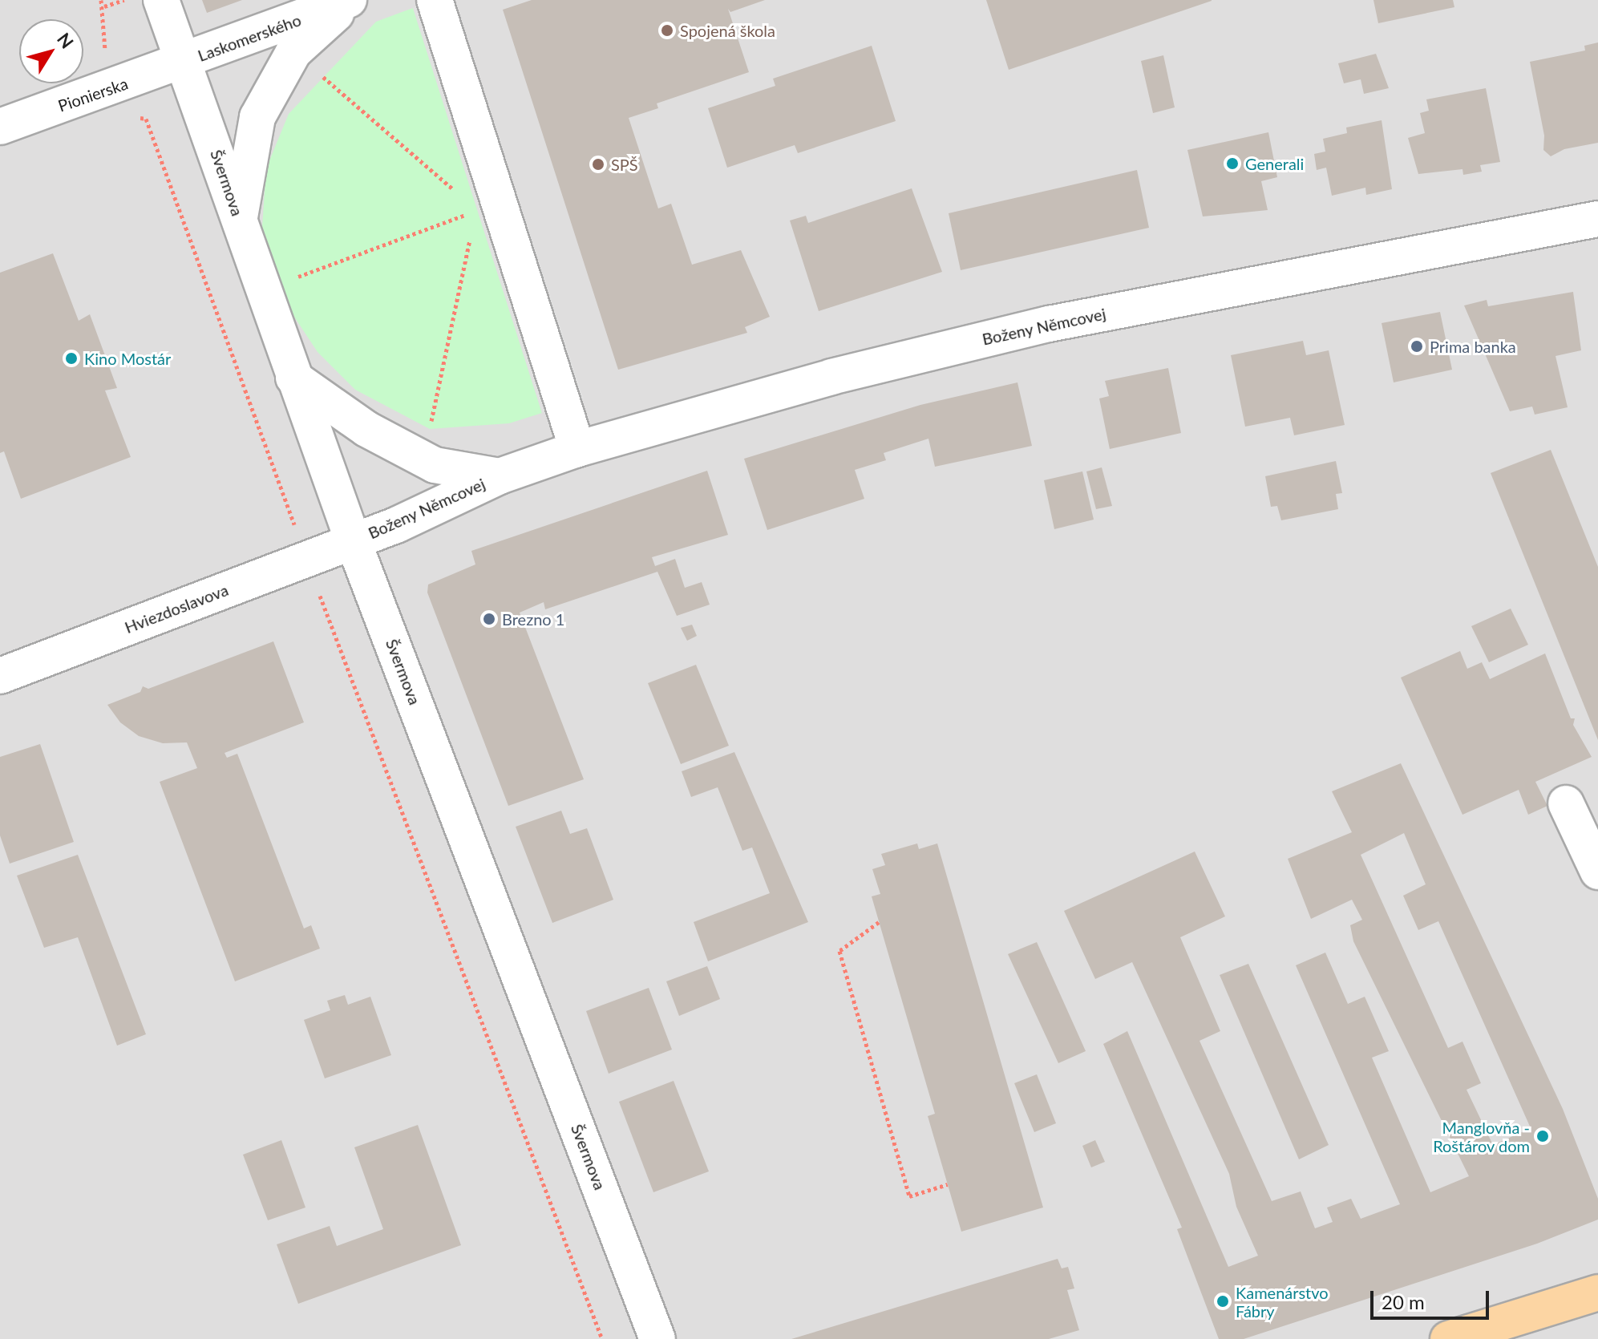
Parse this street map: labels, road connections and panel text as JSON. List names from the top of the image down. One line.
{"streets":{"street":["Laskomerského","Pionierska","Švermova","Boženy Němcovej","Hviezdoslavova"]},"crossings":[["Laskomerského","Pionierska"],["Laskomerského","Švermova"],["Pionierska","Švermova"],["Švermova","Boženy Němcovej"],["Švermova","Hviezdoslavova"],["Boženy Němcovej","Hviezdoslavova"]],"places":["Spojená škola","Generali","SPŠ","Prima banka","Kino Mostár","Brezno 1","Manglovňa - Roštárov dom","Kamenárstvo Fábry"],"scale_bar":"20 m","north":"top right"}
